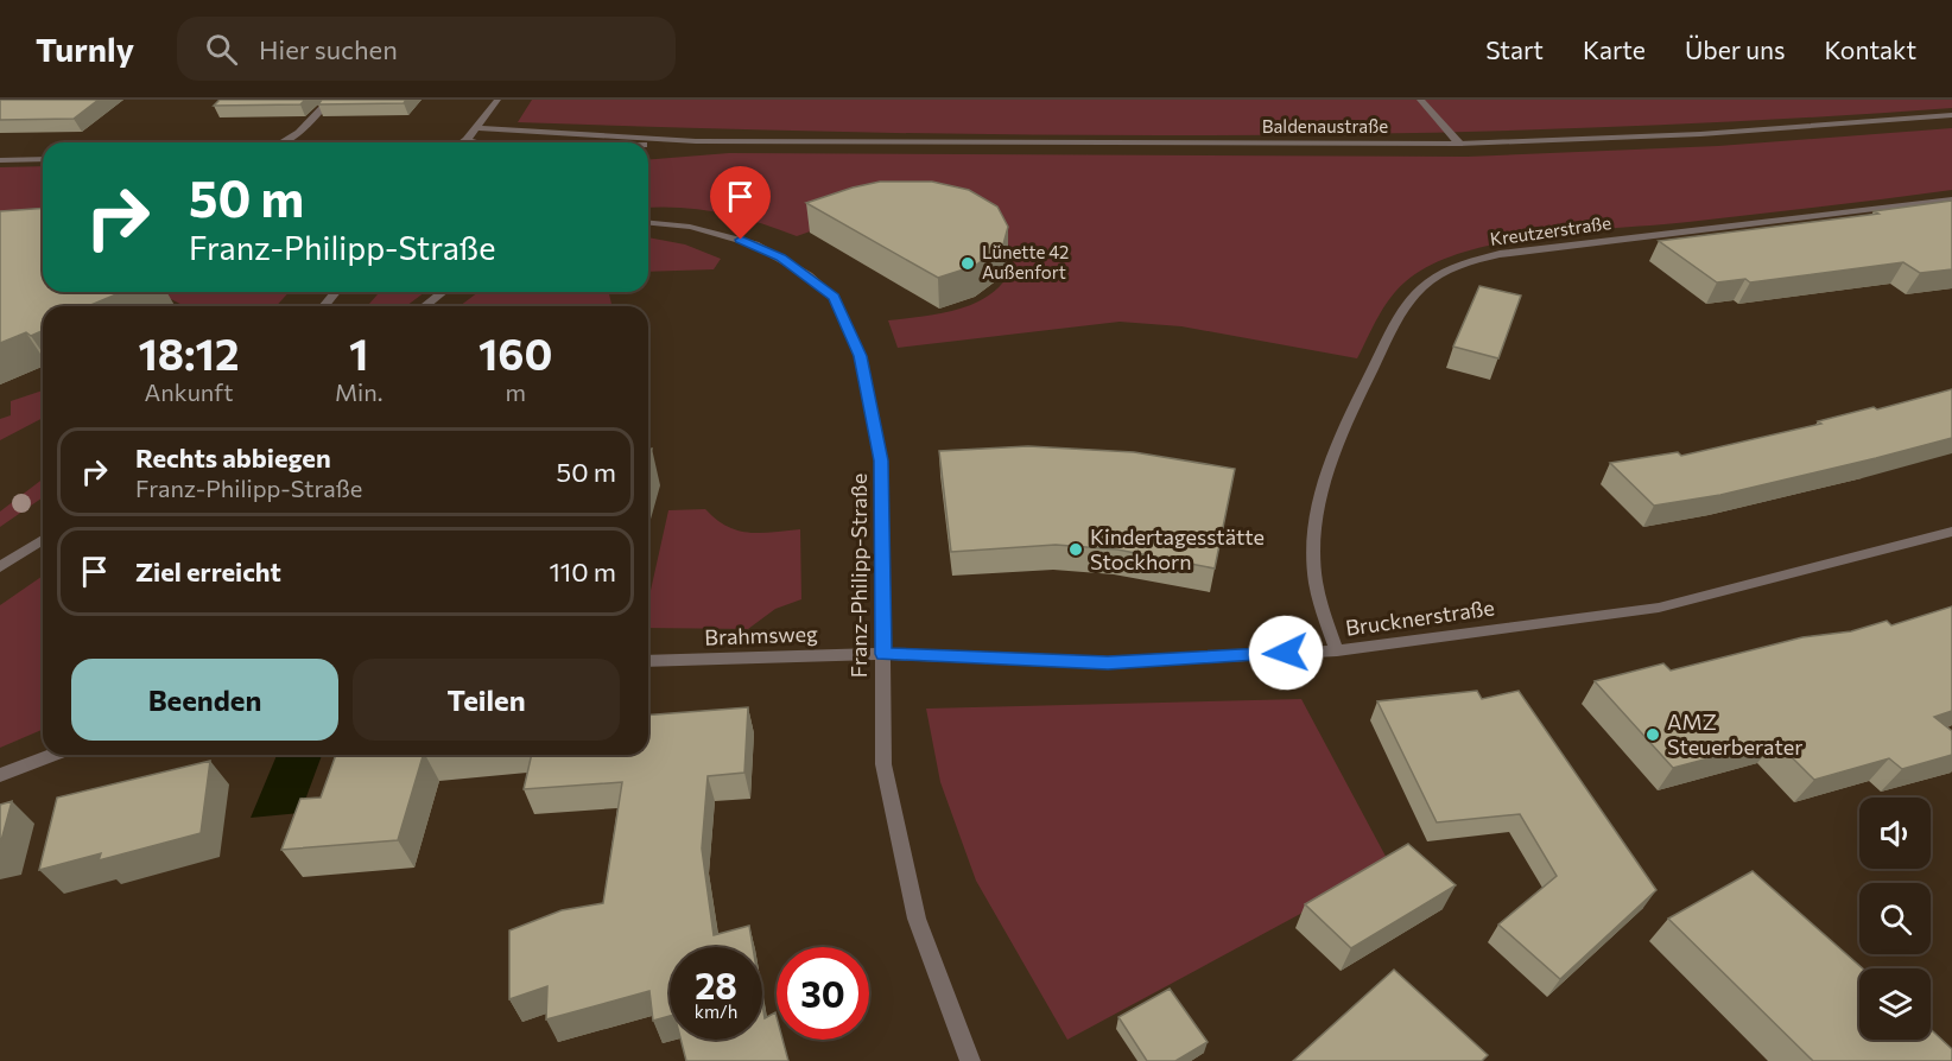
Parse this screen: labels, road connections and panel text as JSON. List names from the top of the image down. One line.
{"streets":{"street":["Baldenaustraße","Kreutzerstraße","Franz-Philipp-Straße","Brucknerstraße","Brahmsweg"]},"crossings":[["Kreutzerstraße","Brucknerstraße"],["Franz-Philipp-Straße","Brucknerstraße"],["Franz-Philipp-Straße","Brahmsweg"],["Brucknerstraße","Brahmsweg"]],"places":["Lünette 42 Außenfort","Kindertagesstätte Stockhorn","AMZ Steuerberater"],"page":{"header":"Turnly","search":"Hier suchen","nav":["Start","Karte","Über uns","Kontakt"],"turn":["50 m","Franz-Philipp-Straße"],"eta":["18:12","Ankunft","1","Min.","160","m"],"list":[{"name":"Rechts abbiegen","note":"Franz-Philipp-Straße","value":"50 m"},{"name":"Ziel erreicht","value":"110 m"}],"buttons":["Beenden","Teilen"],"speed":"28 km/h","limit":"30"}}
